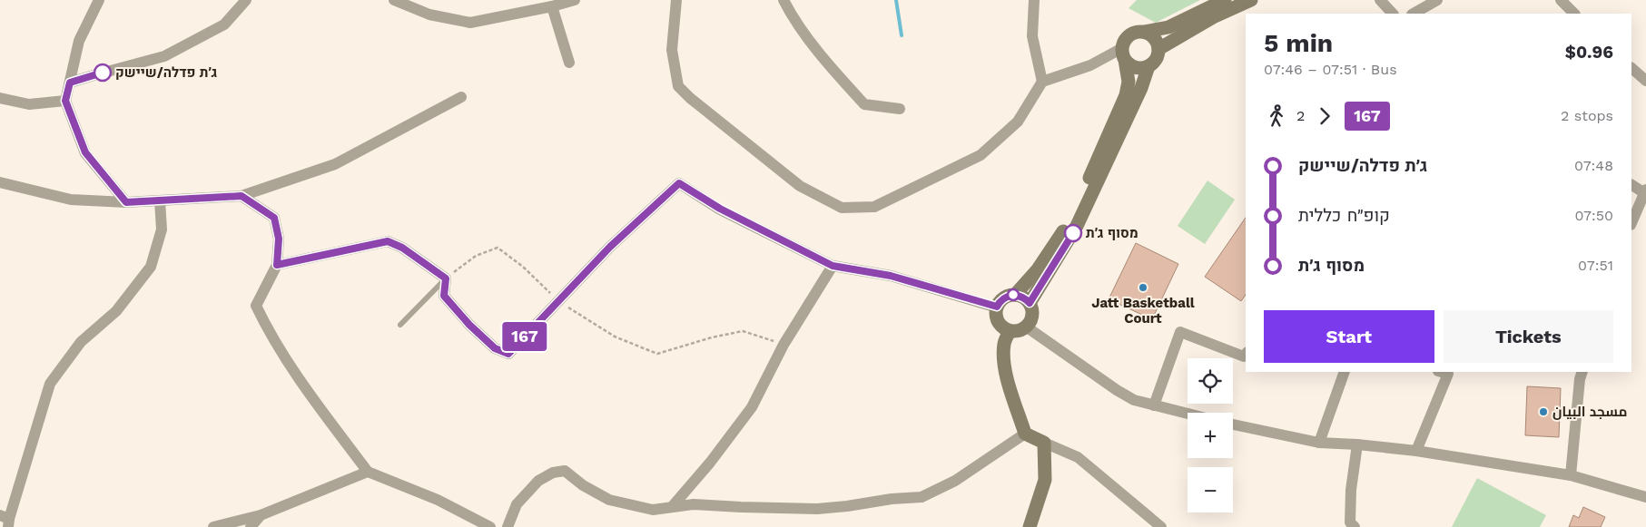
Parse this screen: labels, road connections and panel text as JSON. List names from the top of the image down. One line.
{"places":["ג׳ת פדלה/שיישק","מסוף ג׳ת","Jatt Basketball Court","مسجد البيان"],"lines":["bus line 167"],"page":{"on_map":"167","heading":["5 min","07:46 – 07:51 · Bus","$0.96"],"legs":["2","167","2 stops"],"list":[{"name":"ג׳ת פדלה/שיישק","value":"07:48"},{"name":"קופ״ח כללית","value":"07:50"},{"name":"מסוף ג׳ת","value":"07:51"}],"buttons":["Start","Tickets"],"map_buttons":["+","−"]}}
